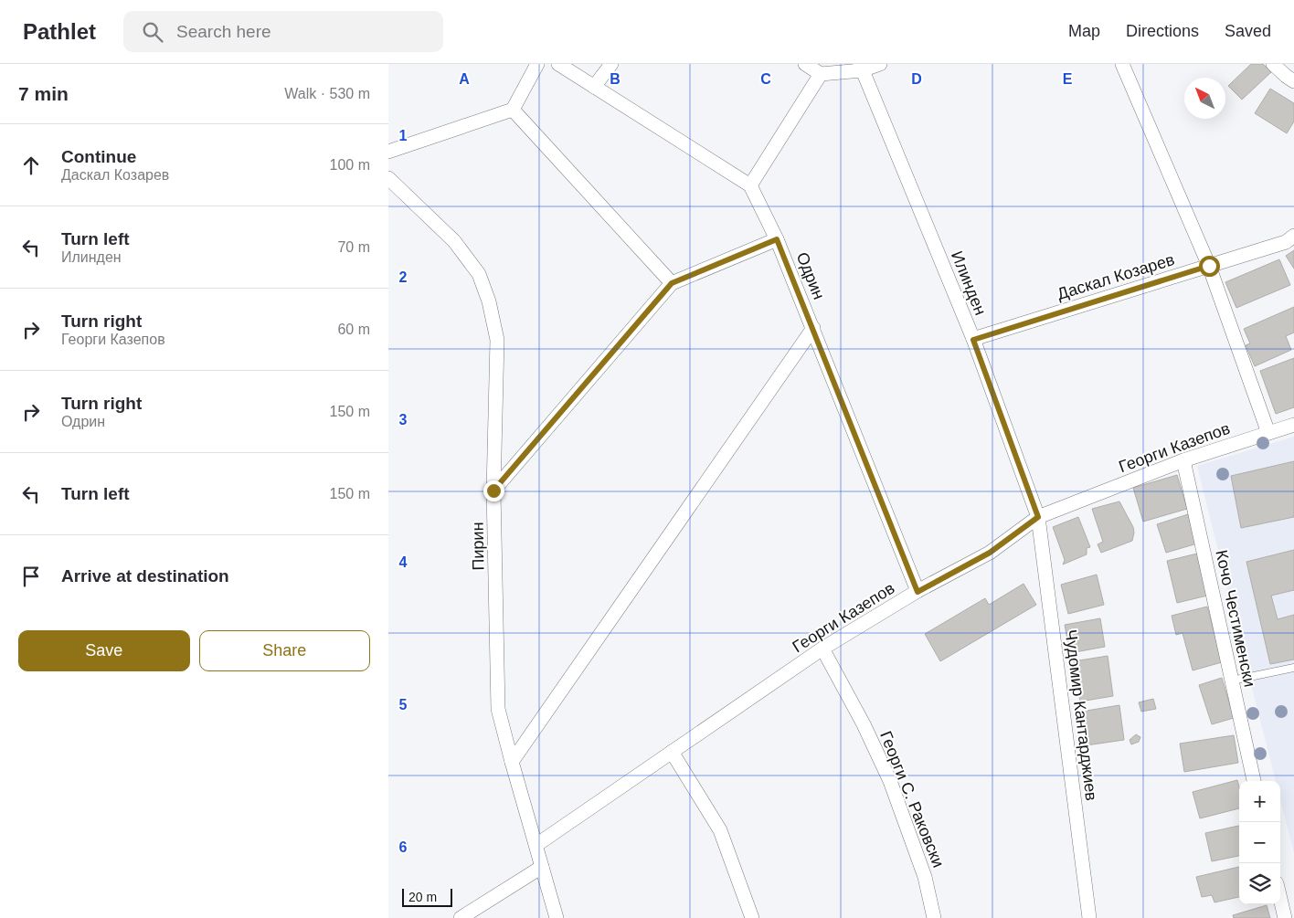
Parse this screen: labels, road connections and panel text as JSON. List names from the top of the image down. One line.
{"streets":{"street":["Одрин","Даскал Козарев","Илинден","Георги Казепов","Пирин","Кочо Честименски","Чудомир Кантарджиев","Георги С. Раковски"]},"crossings":[["Одрин","Георги Казепов"],["Даскал Козарев","Илинден"],["Илинден","Георги Казепов"],["Илинден","Чудомир Кантарджиев"],["Георги Казепов","Пирин"],["Георги Казепов","Кочо Честименски"],["Георги Казепов","Чудомир Кантарджиев"],["Георги Казепов","Георги С. Раковски"]],"scale_bar":"20 m","north":"top left","page":{"header":"Pathlet","search":"Search here","nav":["Map","Directions","Saved"],"heading":["7 min","Walk · 530 m"],"list":[["Continue","Даскал Козарев","100 m"],["Turn left","Илинден","70 m"],["Turn right","Георги Казепов","60 m"],["Turn right","Одрин","150 m"],["Turn left","150 m"],"Arrive at destination"],"buttons":["Save","Share"],"map_buttons":["+","−"],"scale":"20 m"},"grid":{"columns":["A","B","C","D","E"],"rows":["1","2","3","4","5","6"]}}
